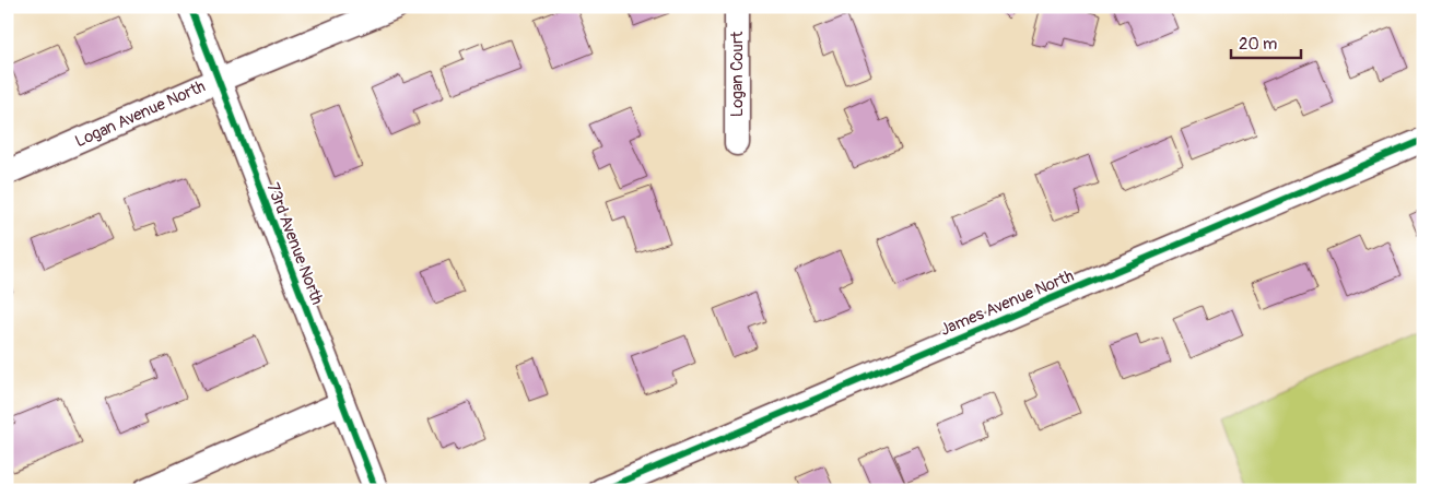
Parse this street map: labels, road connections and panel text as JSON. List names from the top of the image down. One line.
{"streets":{"street":["Logan Court","Logan Avenue North","73rd Avenue North","James Avenue North"]},"crossings":[["Logan Avenue North","73rd Avenue North"]],"scale_bar":"20 m"}
